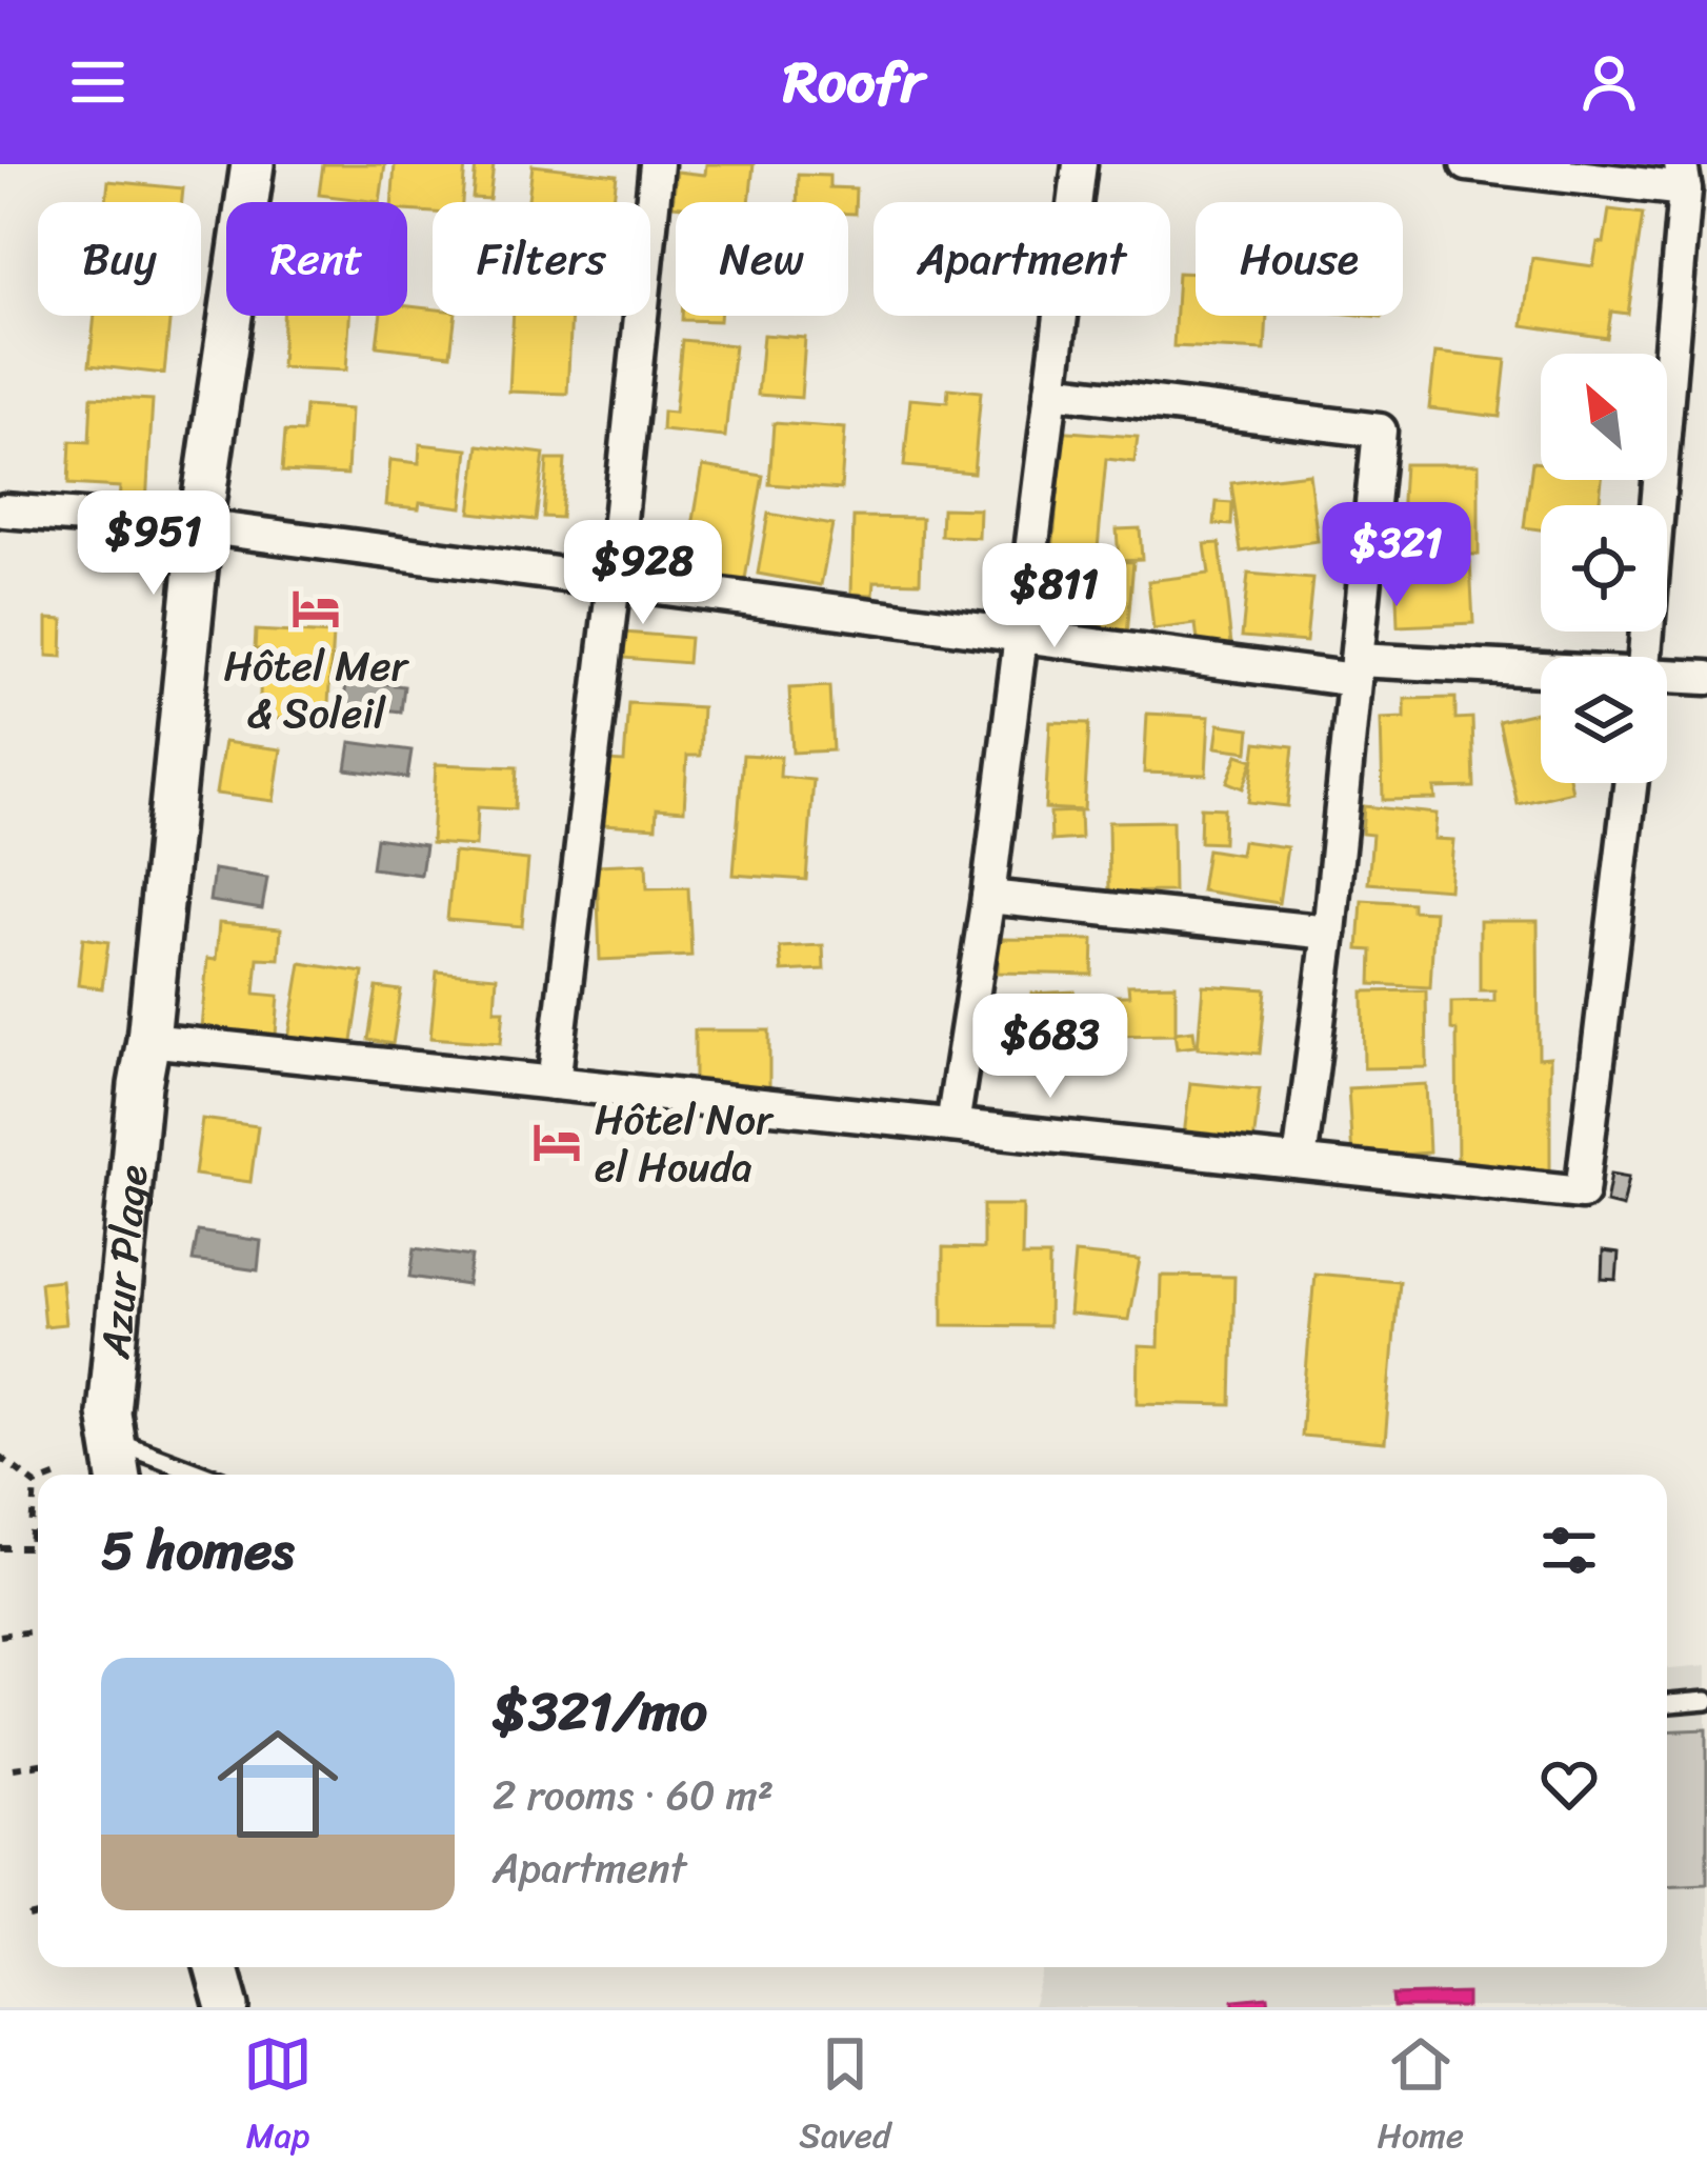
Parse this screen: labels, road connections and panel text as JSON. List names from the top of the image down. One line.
{"streets":{"street":["Azur Plage"]},"places":{"hotel":["Hôtel Mer & Soleil","Hôtel Nor el Houda"]},"north":"top left","page":{"header":"Roofr","chip":["Buy","Rent","Filters","New","Apartment","House"],"price":["$951","$321","$928","$811","$683"],"heading":"5 homes","list":[{"name":"$321/mo","note":"2 rooms · 60 m² · Apartment"}],"tabs":["Map","Saved","Home"]}}
